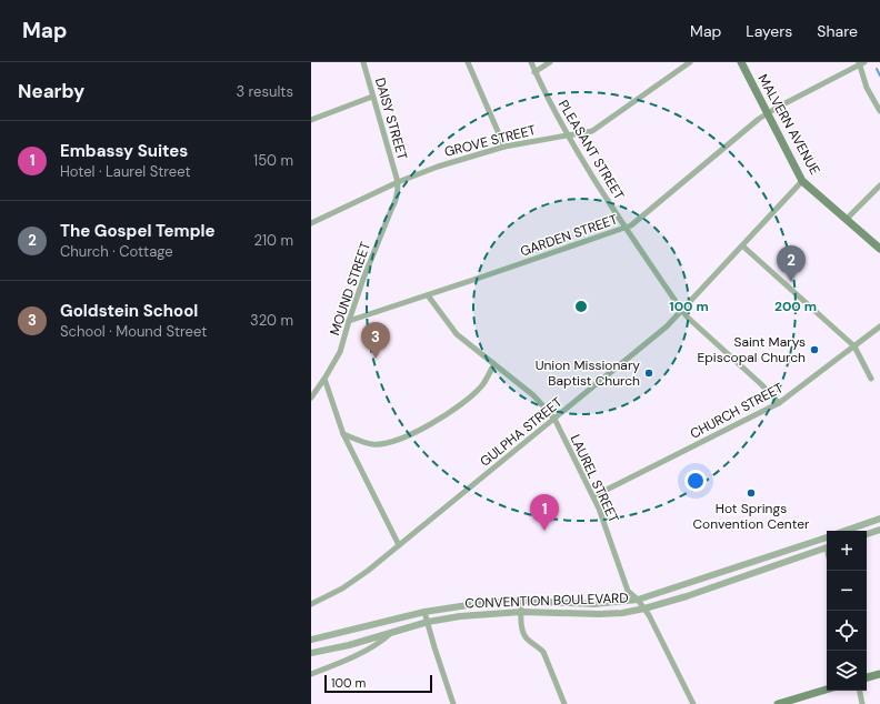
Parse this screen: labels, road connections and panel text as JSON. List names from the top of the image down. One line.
{"streets":{"main road":["MALVERN AVENUE"],"street":["DAISY STREET","GROVE STREET","PLEASANT STREET","GARDEN STREET","MOUND STREET","CHURCH STREET","GULPHA STREET","LAUREL STREET","CONVENTION BOULEVARD"]},"crossings":[["DAISY STREET","GROVE STREET"],["DAISY STREET","MOUND STREET"],["MALVERN AVENUE","GARDEN STREET"],["MALVERN AVENUE","GULPHA STREET"],["GROVE STREET","PLEASANT STREET"],["GROVE STREET","MOUND STREET"],["PLEASANT STREET","GARDEN STREET"],["PLEASANT STREET","CHURCH STREET"],["PLEASANT STREET","GULPHA STREET"],["GARDEN STREET","MOUND STREET"],["GARDEN STREET","LAUREL STREET"],["MOUND STREET","LAUREL STREET"],["CHURCH STREET","LAUREL STREET"],["GULPHA STREET","LAUREL STREET"],["LAUREL STREET","CONVENTION BOULEVARD"]],"places":["Saint Marys Episcopal Church","Union Missionary Baptist Church","Hot Springs Convention Center"],"scale_bar":"100 m","page":{"header":"Map","nav":["Map","Layers","Share"],"heading":["Nearby","3 results"],"list":[{"mark":"1","name":"Embassy Suites","note":"Hotel · Laurel Street","value":"150 m"},{"mark":"2","name":"The Gospel Temple","note":"Church · Cottage","value":"210 m"},{"mark":"3","name":"Goldstein School","note":"School · Mound Street","value":"320 m"}],"pins":["2","3","1"],"map_buttons":["+","−"],"scale":"100 m"},"rings":["100 m","200 m"]}
